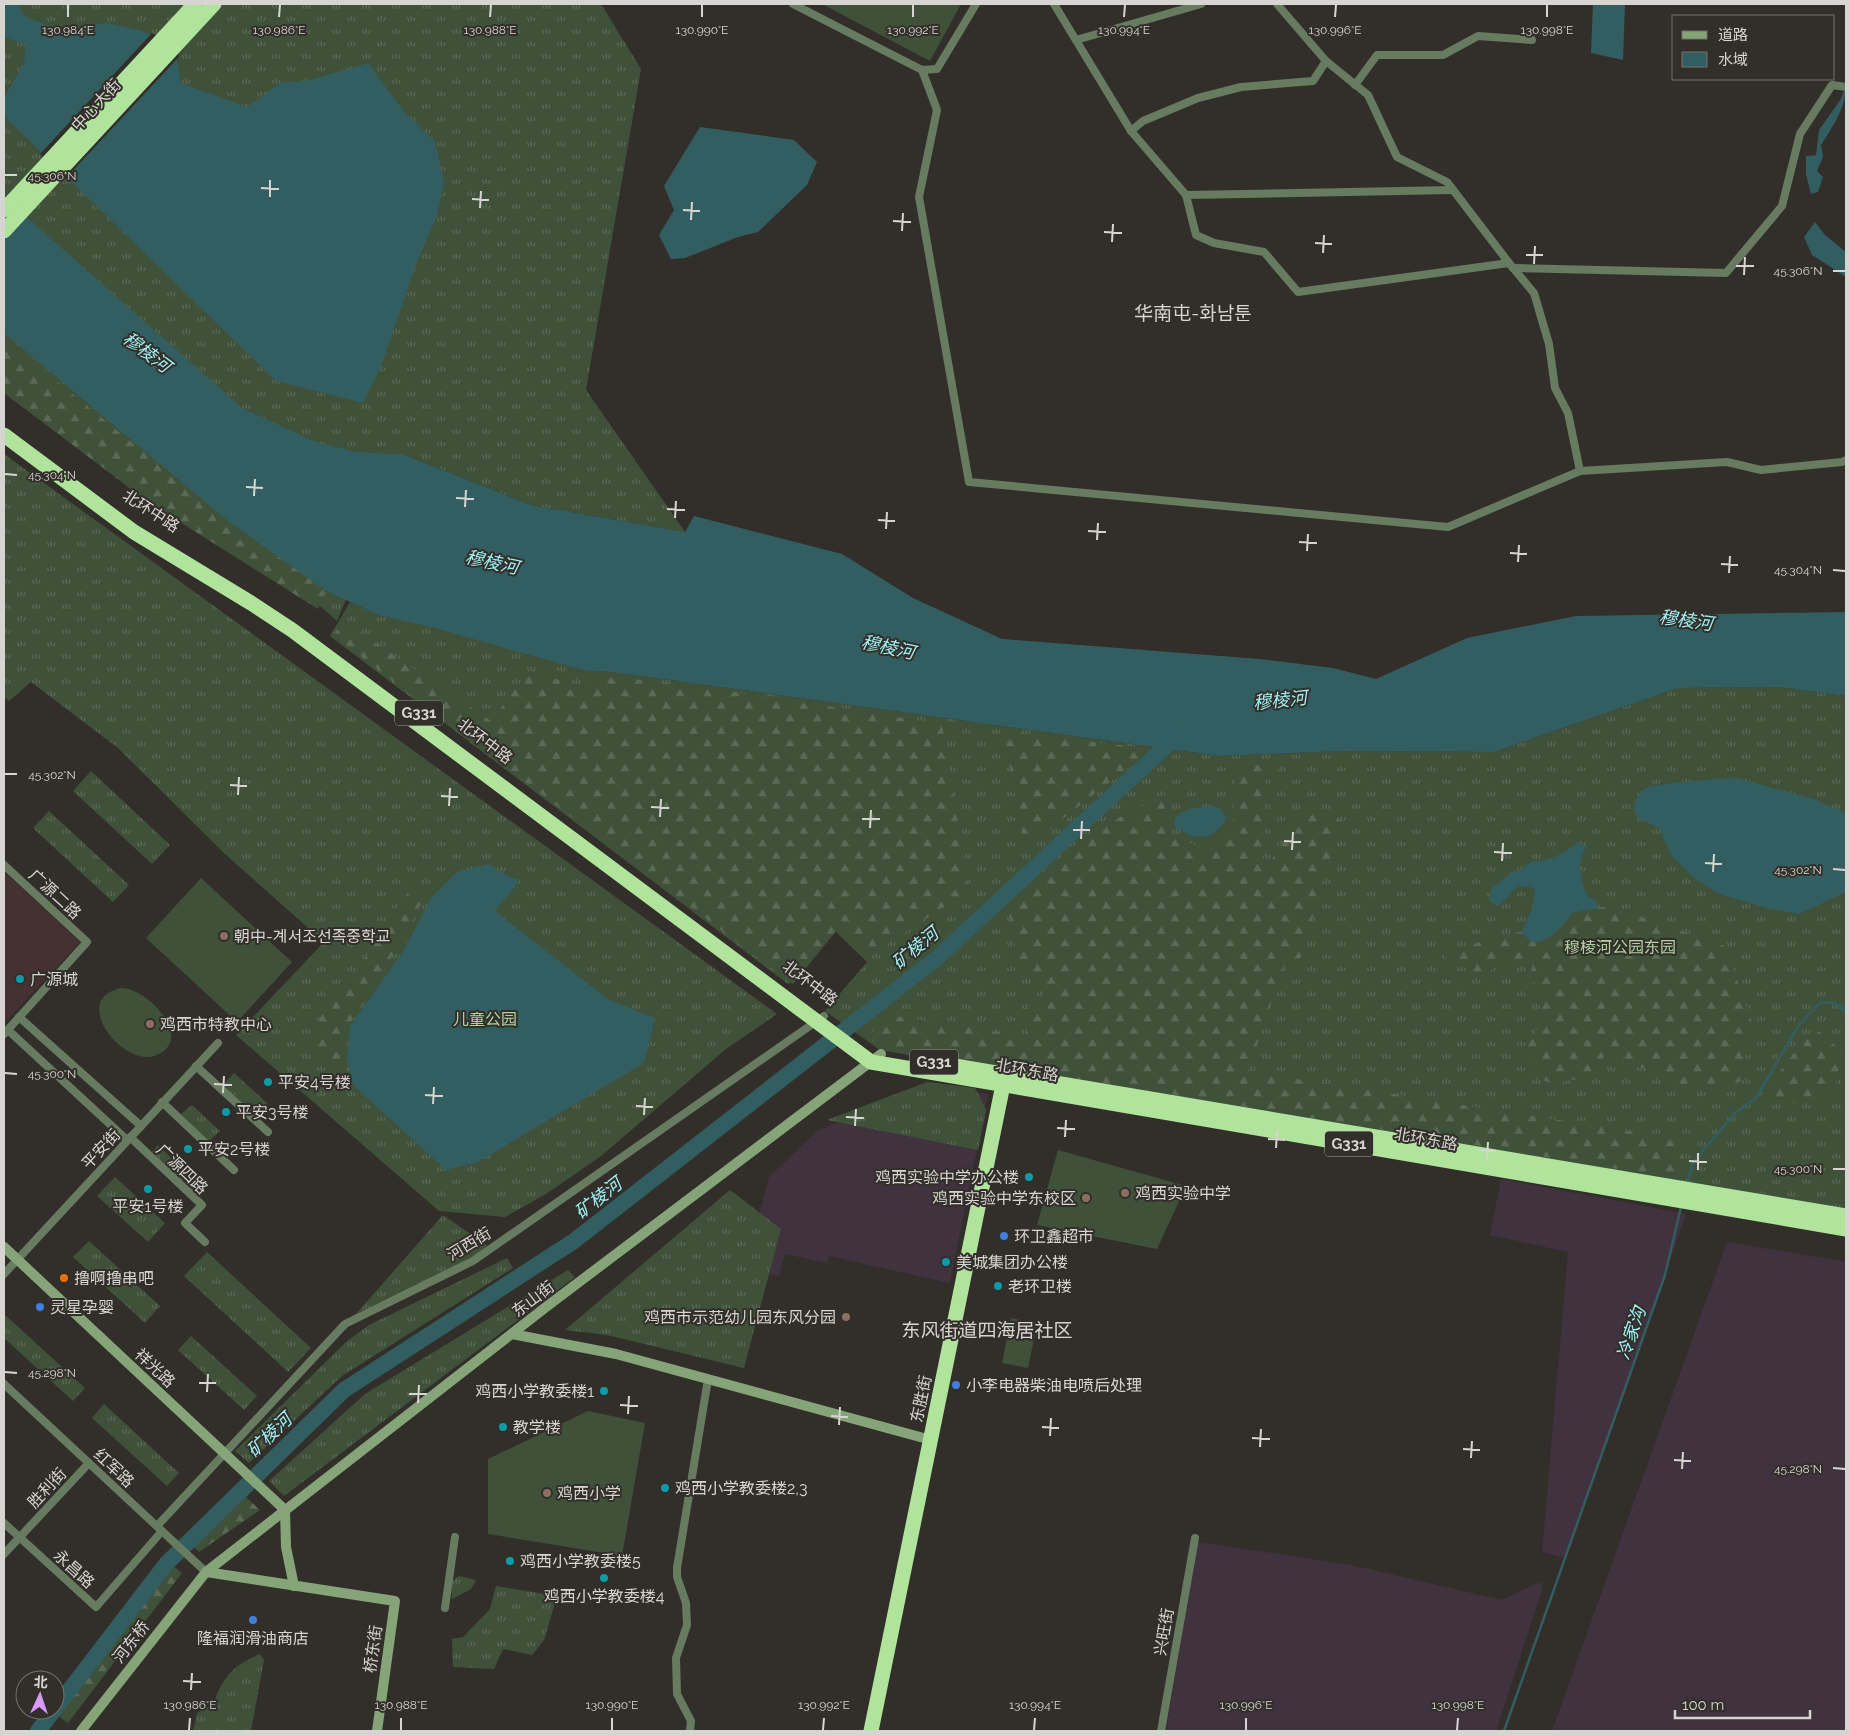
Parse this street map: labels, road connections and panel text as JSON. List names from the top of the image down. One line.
{"streets":{"highway":["中心大街","北环中路","G331","北环东路","东胜街"],"street":["广源二路","平安街","广源四路","河西街","东山街","祥光路","红军路","胜利街","永昌路","兴旺街","河东桥","桥东街"]},"crossings":[["北环中路","北环东路"],["北环中路","河西街"],["北环东路","东山街"],["北环东路","东胜街"],["平安街","广源四路"],["平安街","祥光路"],["河西街","祥光路"],["河西街","红军路"],["河西街","永昌路"],["东山街","祥光路"],["东山街","红军路"],["东山街","河东桥"],["红军路","胜利街"],["红军路","永昌路"],["红军路","河东桥"],["胜利街","永昌路"]],"districts":["华南屯-화남툰","东风街道四海居社区"],"water":["穆棱河","矿棱河","冷家沟"],"parks":["穆棱河公园东园","儿童公园"],"places":["朝中-계서조선족중학교","广源城","鸡西市特教中心","平安4号楼","平安3号楼","平安2号楼","鸡西实验中学办公楼","平安1号楼","鸡西实验中学","鸡西实验中学东校区","环卫鑫超市","美城集团办公楼","撸啊撸串吧","老环卫楼","灵星孕婴","鸡西市示范幼儿园东风分园","小李电器柴油电喷后处理","鸡西小学教委楼1","教学楼","鸡西小学教委楼2,3","鸡西小学","鸡西小学教委楼5","鸡西小学教委楼4","隆福润滑油商店"],"legend":["道路","水域"],"scale_bar":"100 m","north":"top","coordinates":["130.984°E","130.986°E","130.988°E","130.990°E","130.992°E","130.994°E","130.996°E","130.998°E","45.306°N","45.304°N","45.302°N","45.300°N","45.298°N"]}
